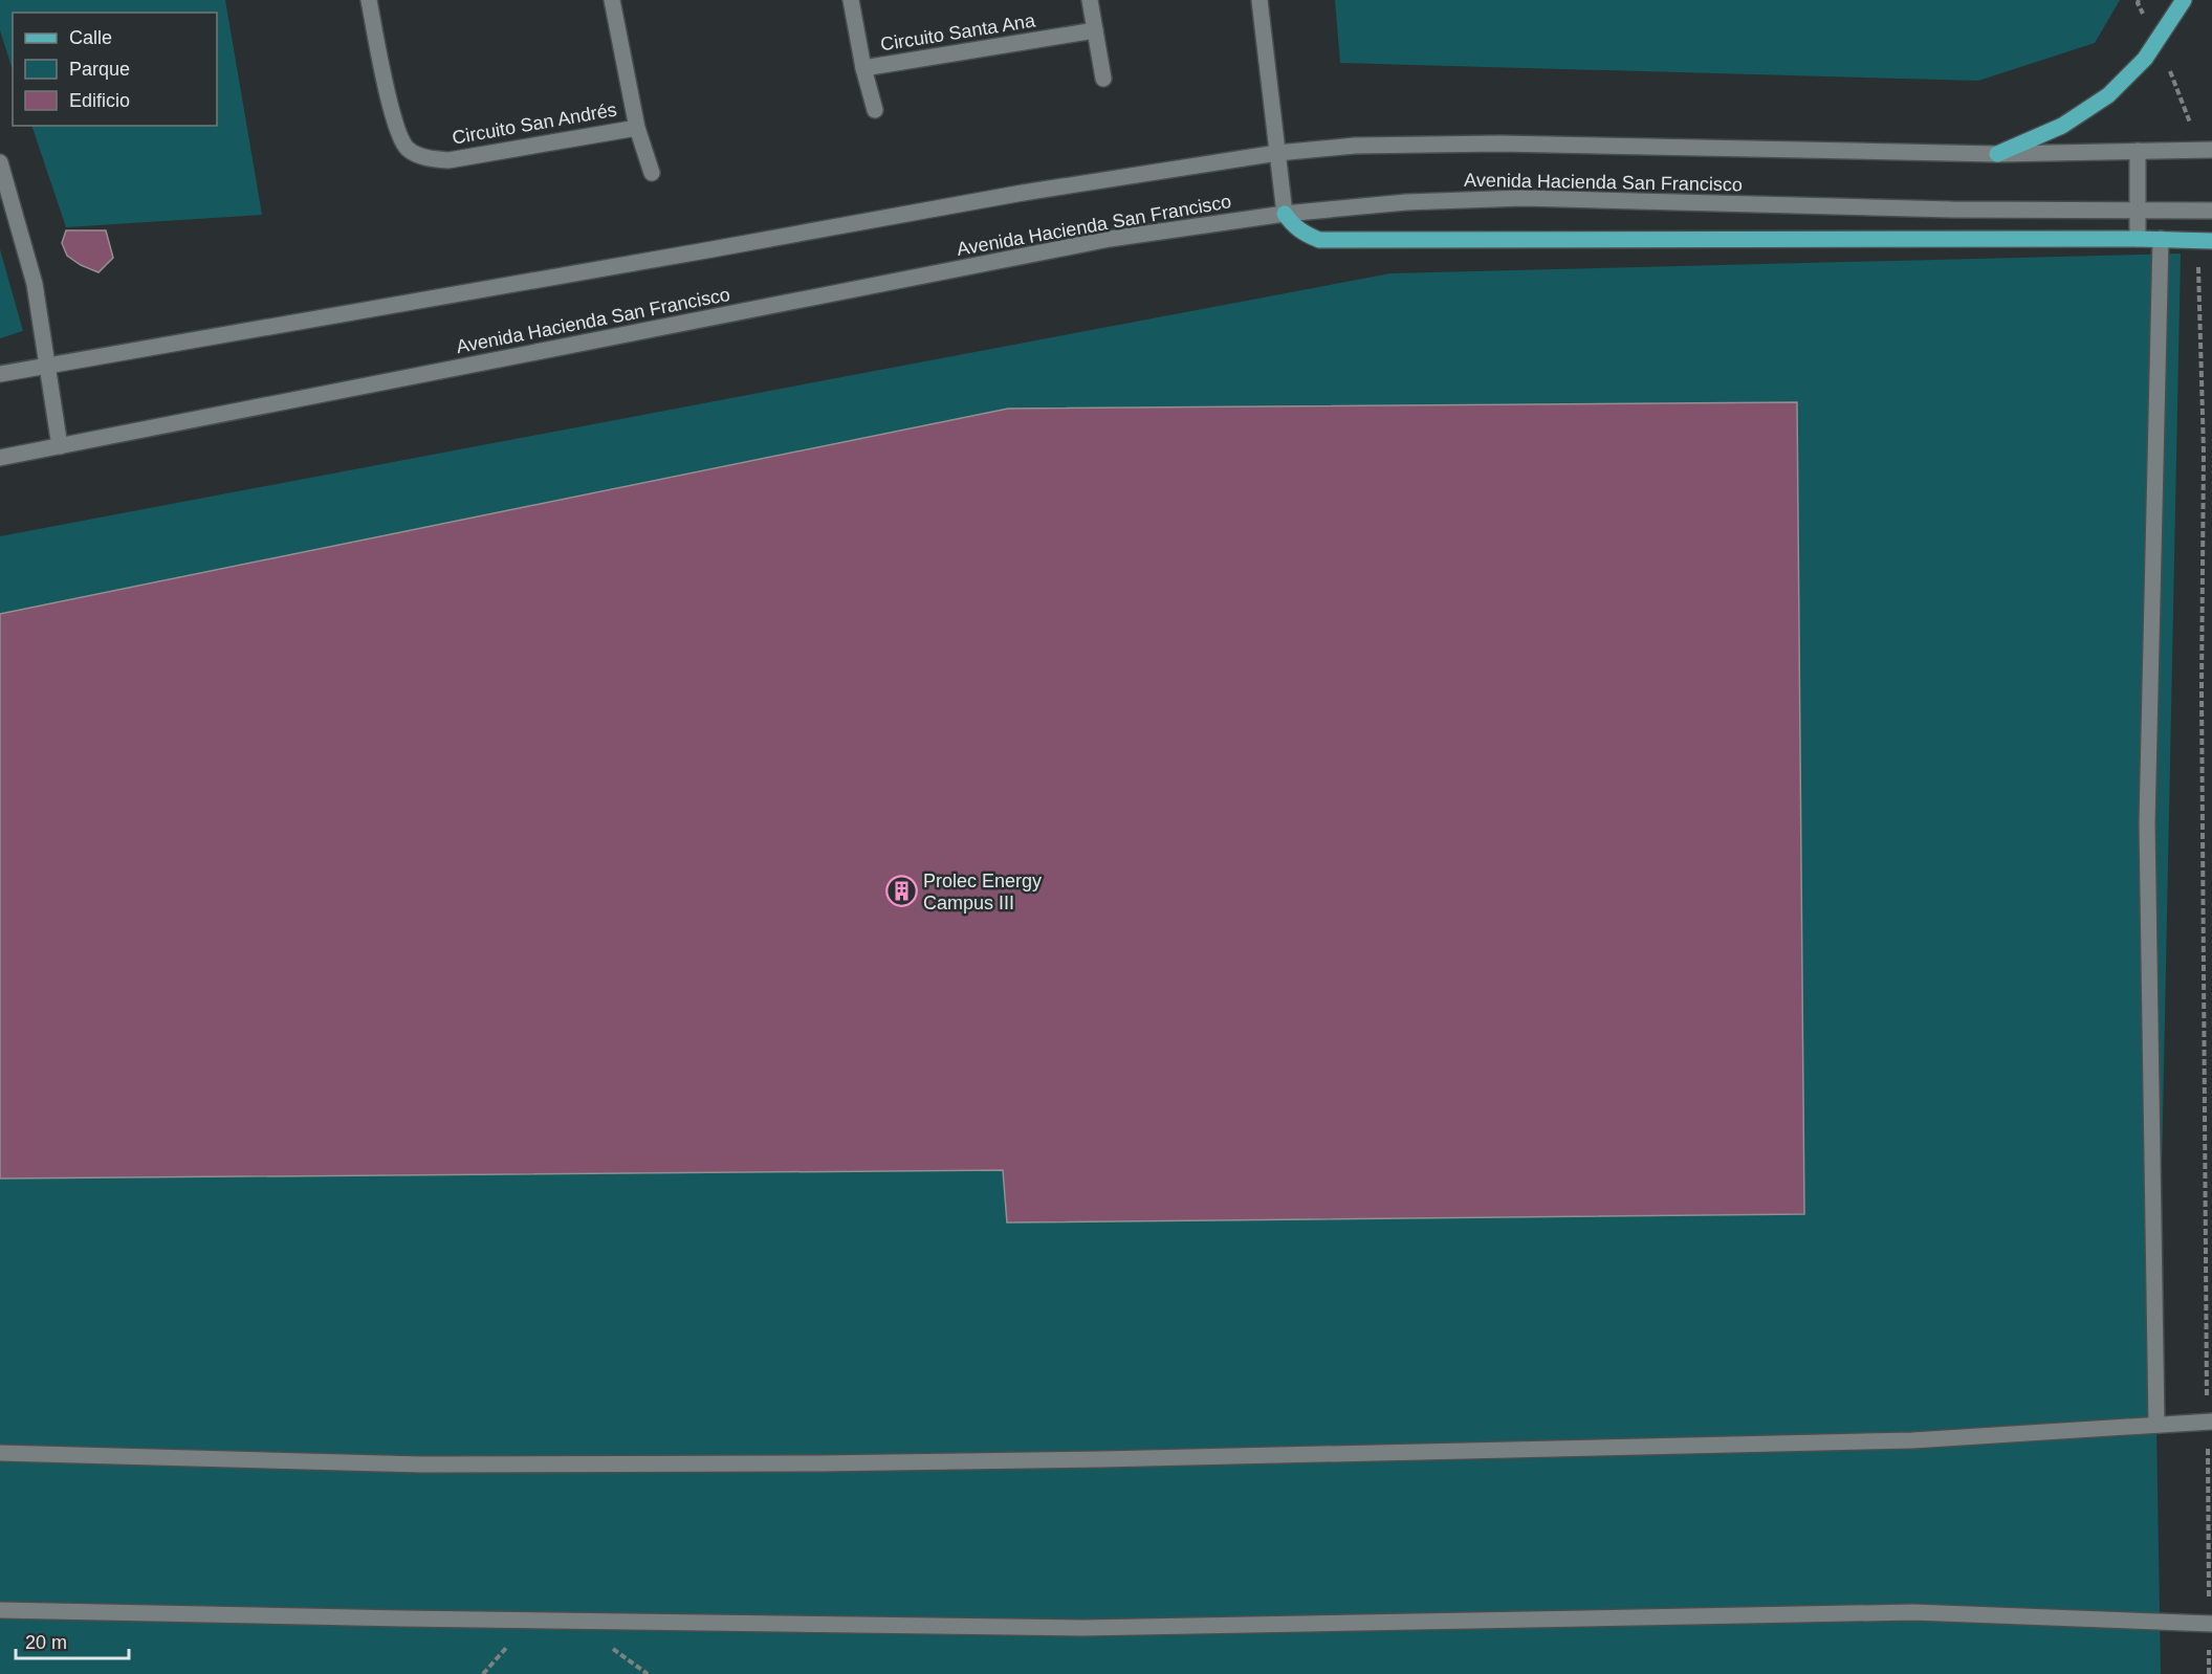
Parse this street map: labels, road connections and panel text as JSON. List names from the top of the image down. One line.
{"streets":{"street":["Circuito Santa Ana","Circuito San Andrés","Avenida Hacienda San Francisco"]},"places":{"building":["Prolec Energy Campus III"]},"legend":["Calle","Parque","Edificio"],"scale_bar":"20 m"}
